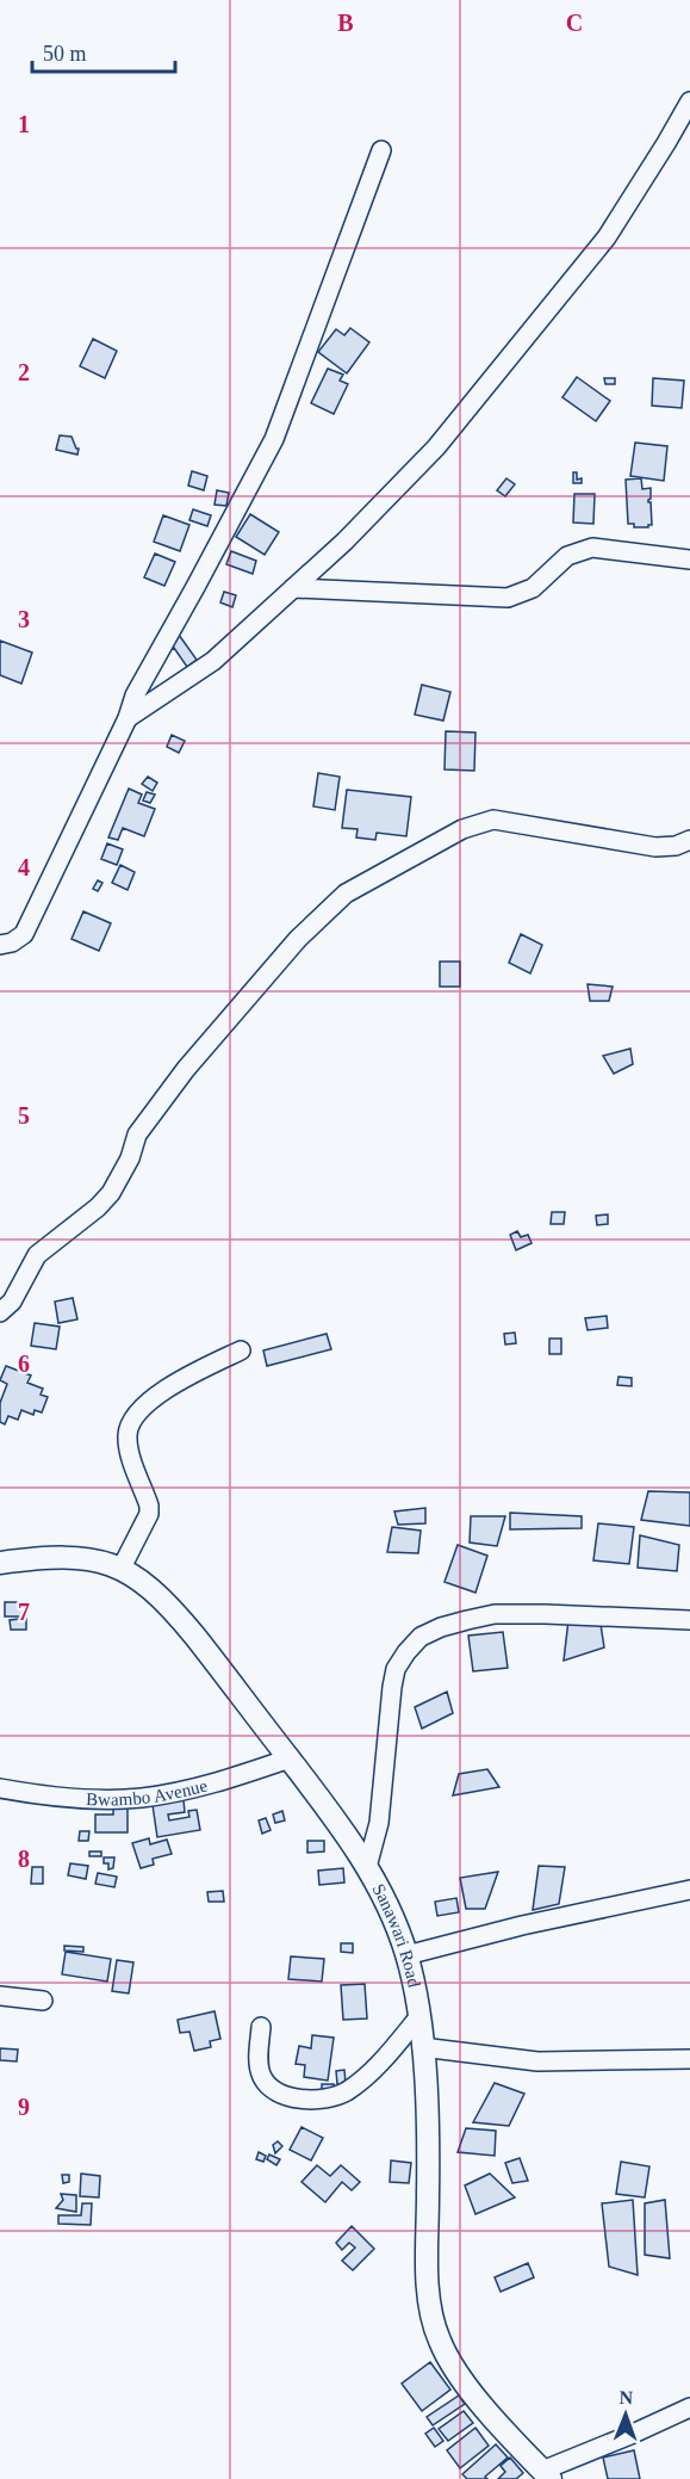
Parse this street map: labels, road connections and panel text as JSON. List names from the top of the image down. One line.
{"streets":{"street":["Bwambo Avenue","Sanawari Road"]},"crossings":[["Bwambo Avenue","Sanawari Road"]],"scale_bar":"50 m","north":"top","grid":{"columns":["B","C"],"rows":["1","2","3","4","5","6","7","8","9"]}}
